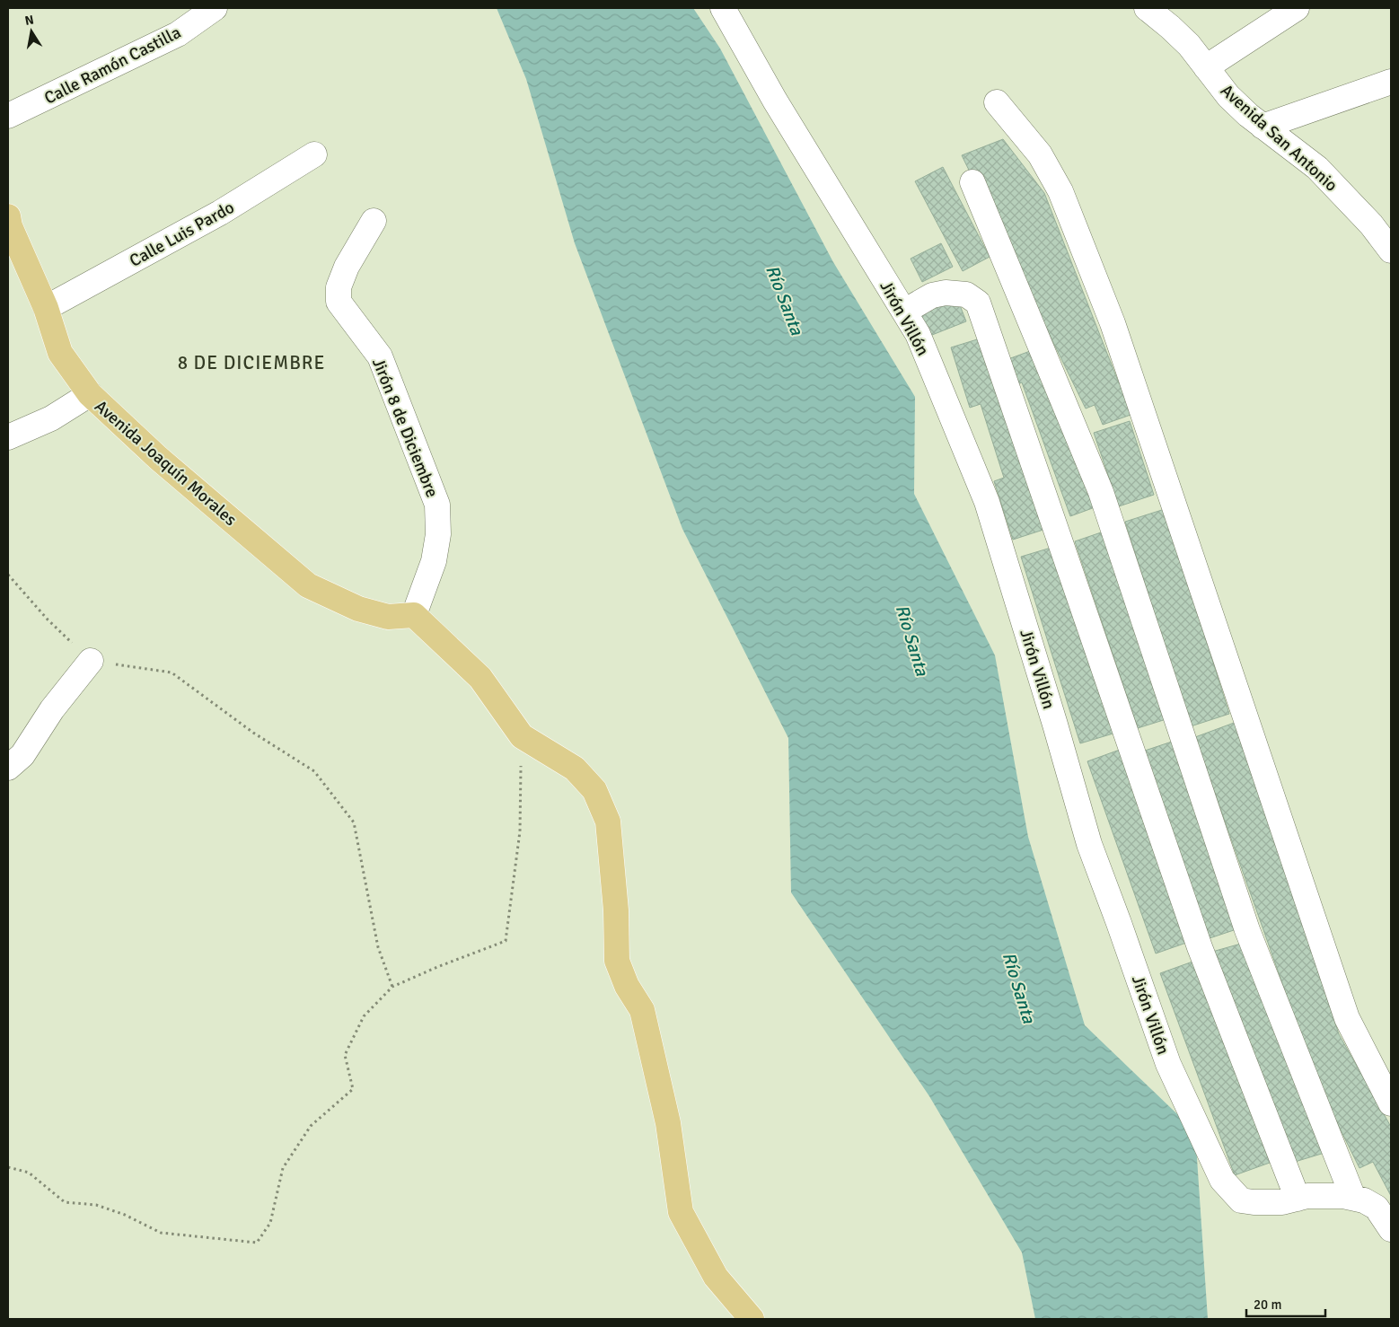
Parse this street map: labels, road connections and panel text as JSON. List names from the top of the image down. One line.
{"streets":{"main road":["Avenida Joaquín Morales"],"street":["Calle Ramón Castilla","Avenida San Antonio","Calle Luis Pardo","Jirón Villón","Jirón 8 de Diciembre"]},"crossings":[["Calle Luis Pardo","Avenida Joaquín Morales"],["Jirón 8 de Diciembre","Avenida Joaquín Morales"]],"districts":["8 DE DICIEMBRE"],"water":["Río Santa"],"scale_bar":"20 m","north":"top"}
